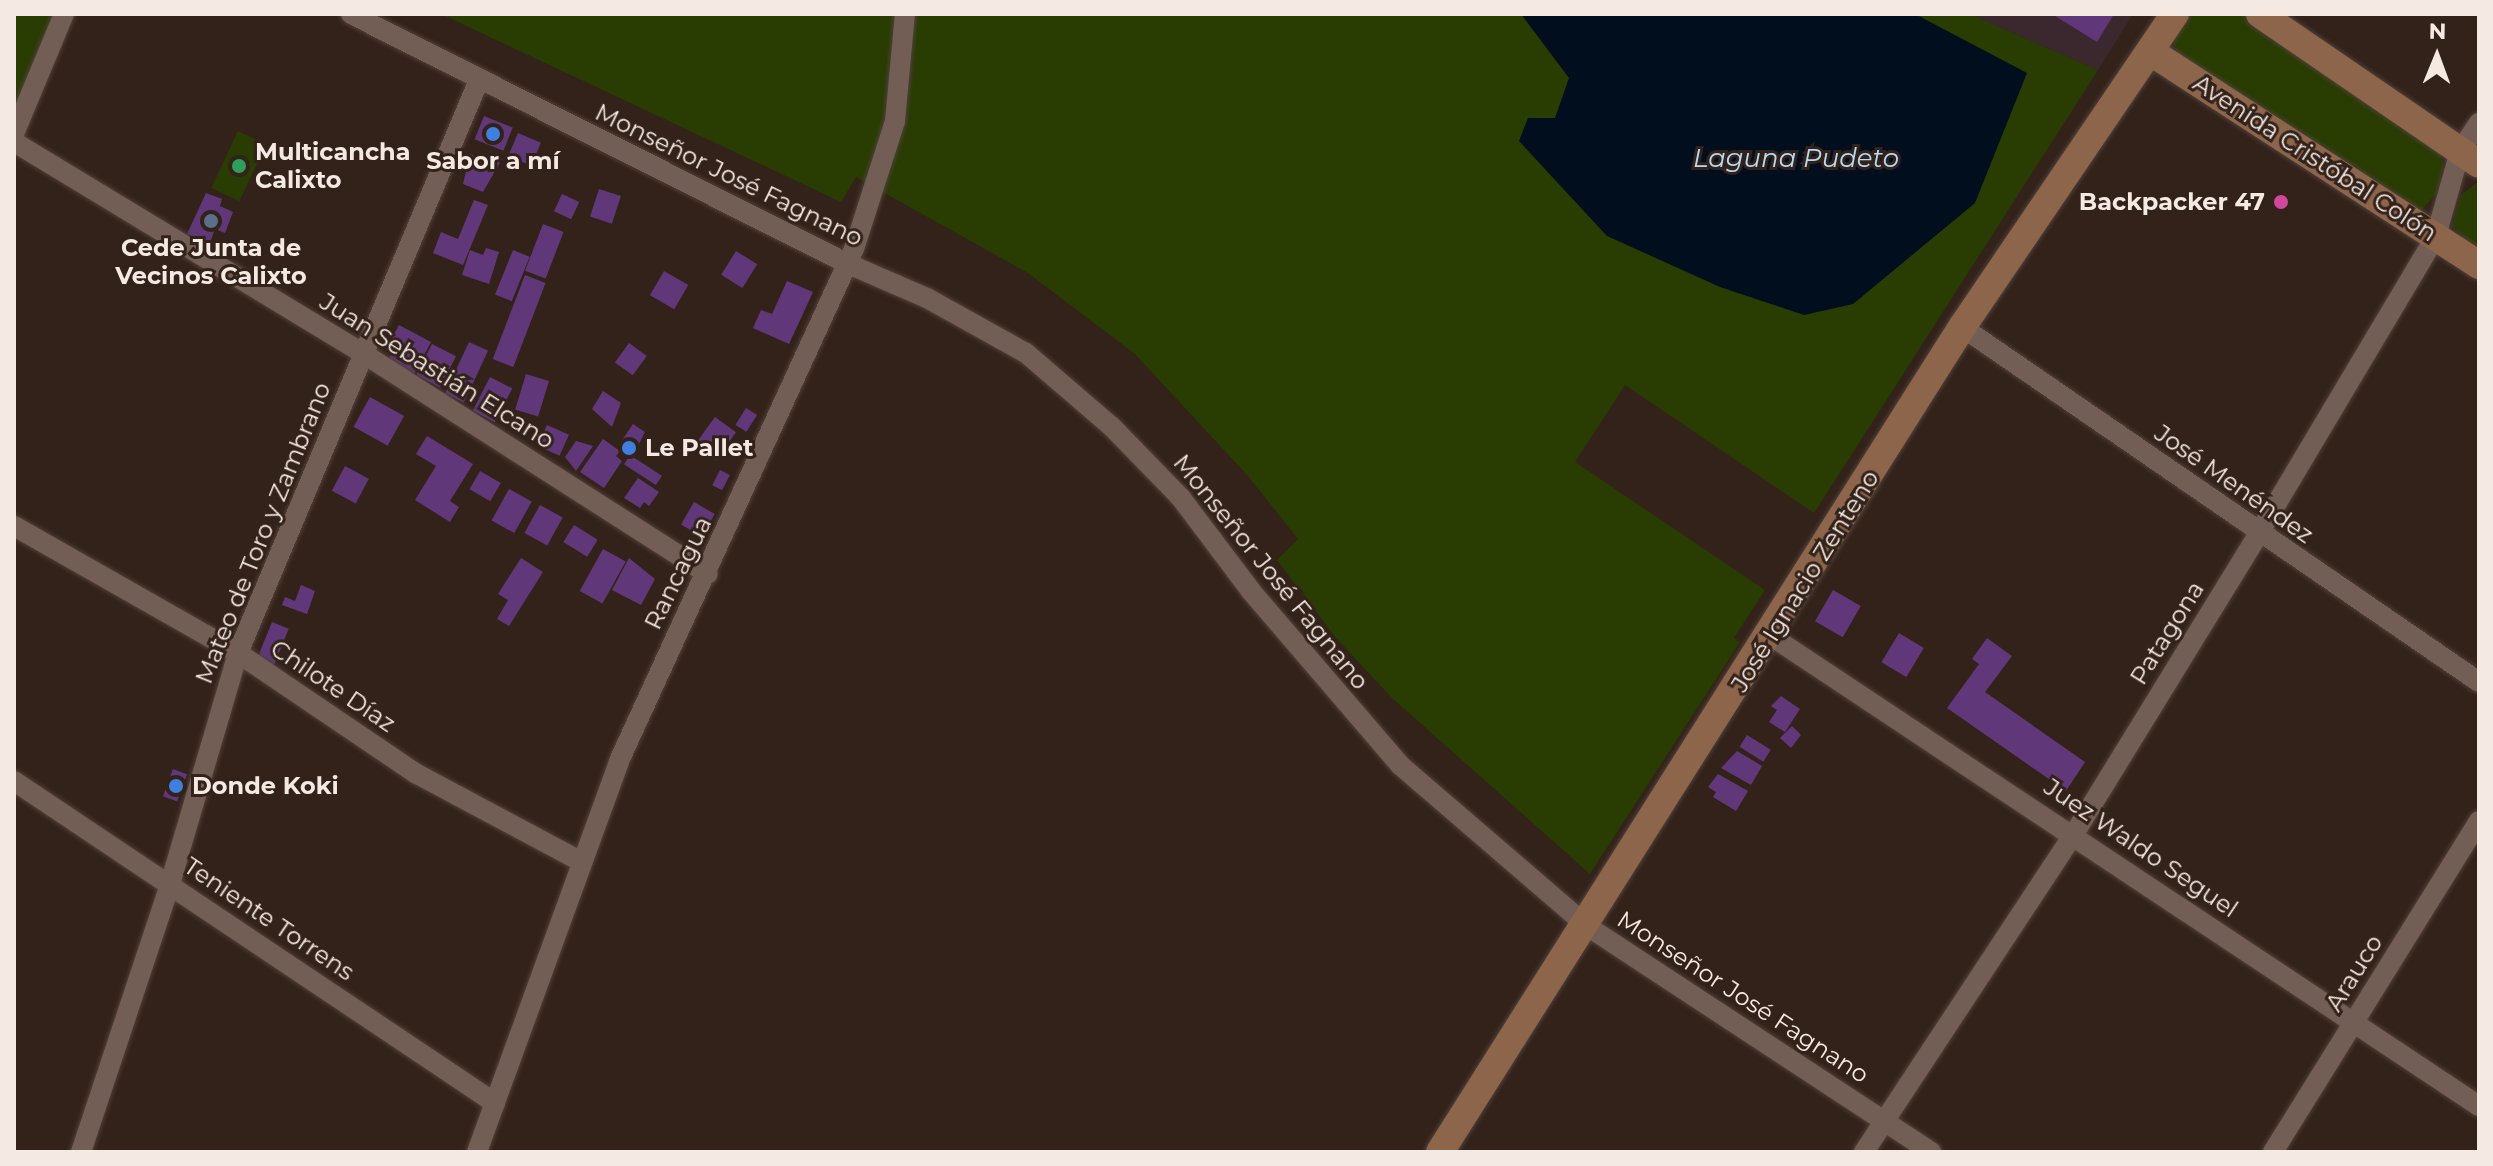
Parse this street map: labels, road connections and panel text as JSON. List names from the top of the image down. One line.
{"streets":{"street":["Avenida Cristóbal Colón","Monseñor José Fagnano","Juan Sebastián Elcano","José Menéndez","Mateo de Toro y Zambrano","Rancagua","José Ignacio Zenteno","Patagona","Chilote Díaz","Juez Waldo Seguel","Teniente Torrens","Arauco"]},"crossings":[["Avenida Cristóbal Colón","José Ignacio Zenteno"],["Avenida Cristóbal Colón","Patagona"],["Monseñor José Fagnano","Mateo de Toro y Zambrano"],["Monseñor José Fagnano","Rancagua"],["Monseñor José Fagnano","José Ignacio Zenteno"],["Monseñor José Fagnano","Patagona"],["Juan Sebastián Elcano","Mateo de Toro y Zambrano"],["Juan Sebastián Elcano","Rancagua"],["José Menéndez","José Ignacio Zenteno"],["José Menéndez","Patagona"],["Mateo de Toro y Zambrano","Chilote Díaz"],["Mateo de Toro y Zambrano","Teniente Torrens"],["Rancagua","Chilote Díaz"],["Rancagua","Teniente Torrens"],["José Ignacio Zenteno","Juez Waldo Seguel"],["Patagona","Juez Waldo Seguel"],["Juez Waldo Seguel","Arauco"]],"water":["Laguna Pudeto"],"places":["Sabor a mí","Multicancha Calixto","Backpacker 47","Cede Junta de Vecinos Calixto","Le Pallet","Donde Koki"],"north":"top"}
